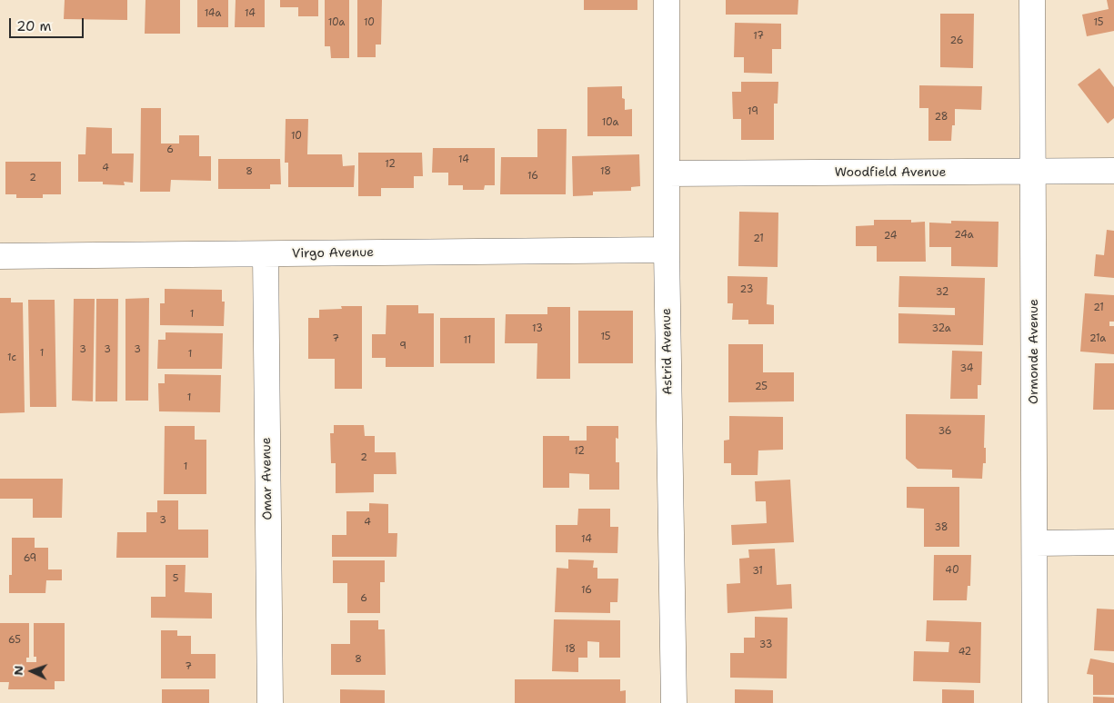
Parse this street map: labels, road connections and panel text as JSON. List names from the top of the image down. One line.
{"streets":{"street":["Woodfield Avenue","Virgo Avenue","Astrid Avenue","Ormonde Avenue","Omar Avenue"]},"crossings":[["Woodfield Avenue","Astrid Avenue"],["Woodfield Avenue","Ormonde Avenue"],["Virgo Avenue","Astrid Avenue"],["Virgo Avenue","Omar Avenue"]],"house_numbers":["14a","14","10a","10","15","17","26","19","28","10a","10","6","14","12","4","8","18","16","2","24a","24","21","23","32","21","1","13","32a","15","7","21a","11","9","3","3","3","1","1","1c","34","25","1","36","12","2","1","3","4","38","14","69","40","31","5","16","6","65","33","18","42","8","7"],"scale_bar":"20 m","north":"left"}
